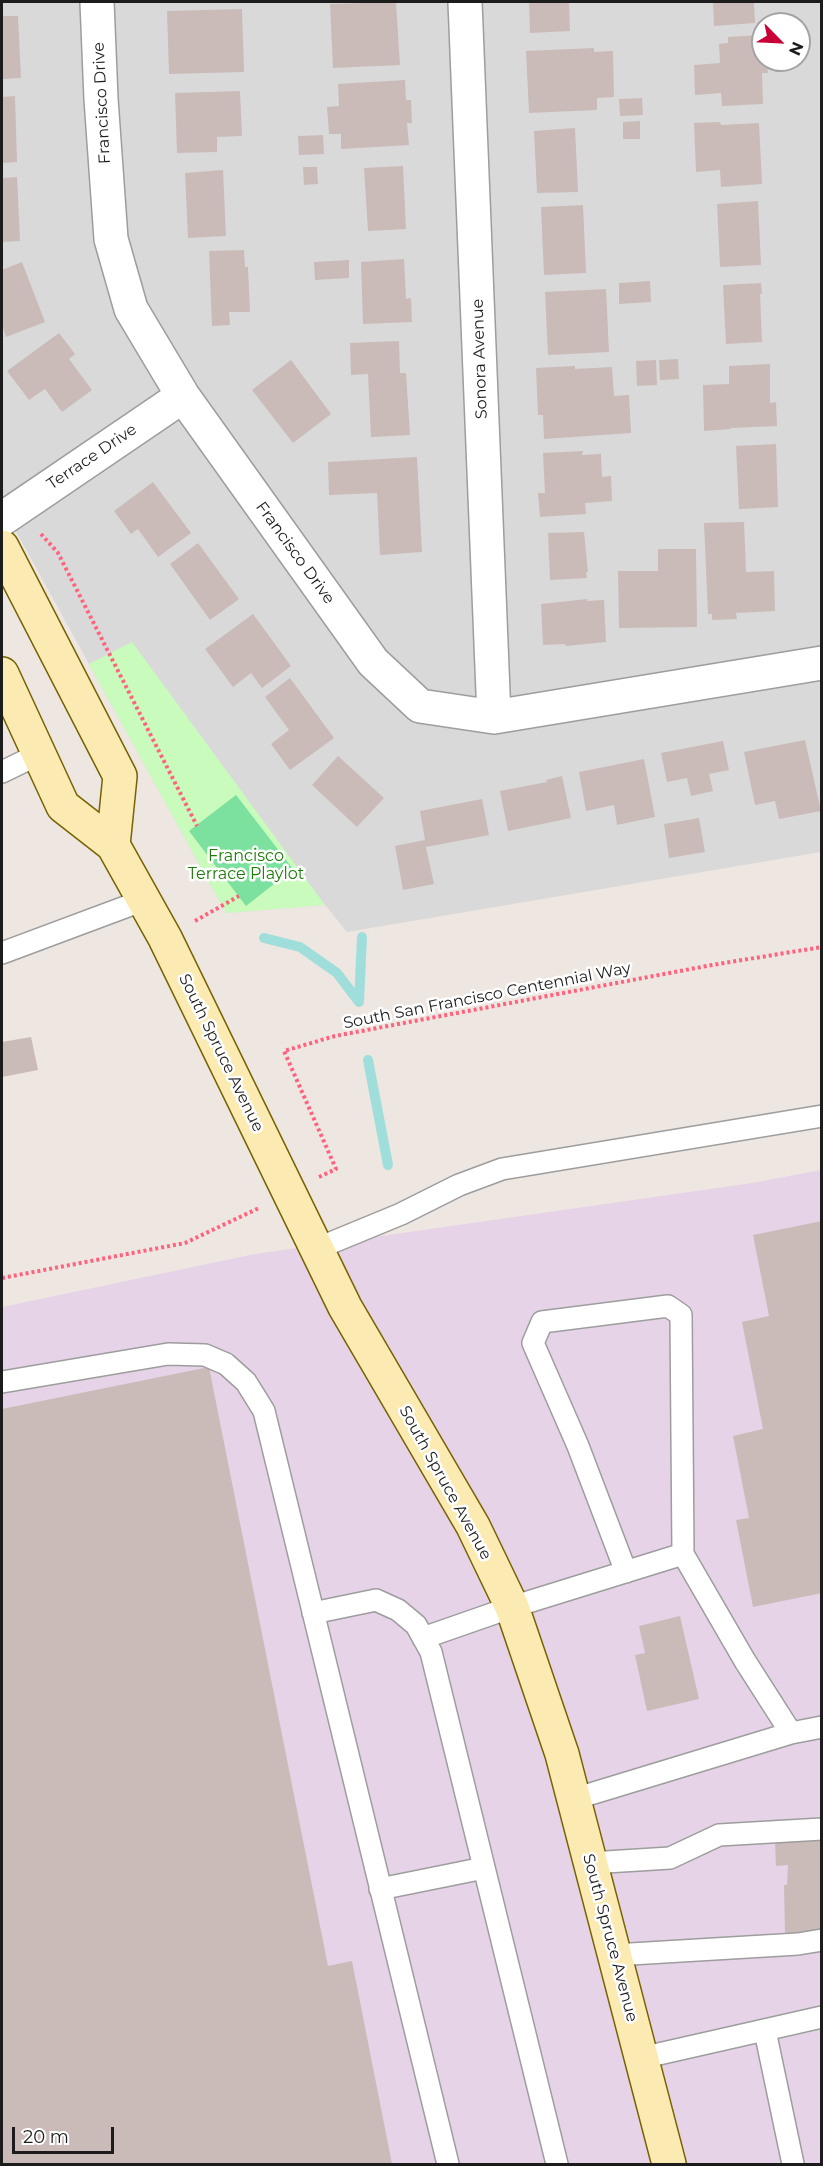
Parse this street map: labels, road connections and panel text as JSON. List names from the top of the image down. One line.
{"streets":{"main road":["South Spruce Avenue"],"street":["Francisco Drive","Sonora Avenue","Terrace Drive"],"path":["South San Francisco Centennial Way"]},"crossings":[["Francisco Drive","Sonora Avenue"],["Francisco Drive","Terrace Drive"]],"parks":["Francisco Terrace Playlot"],"scale_bar":"20 m","north":"bottom right"}
